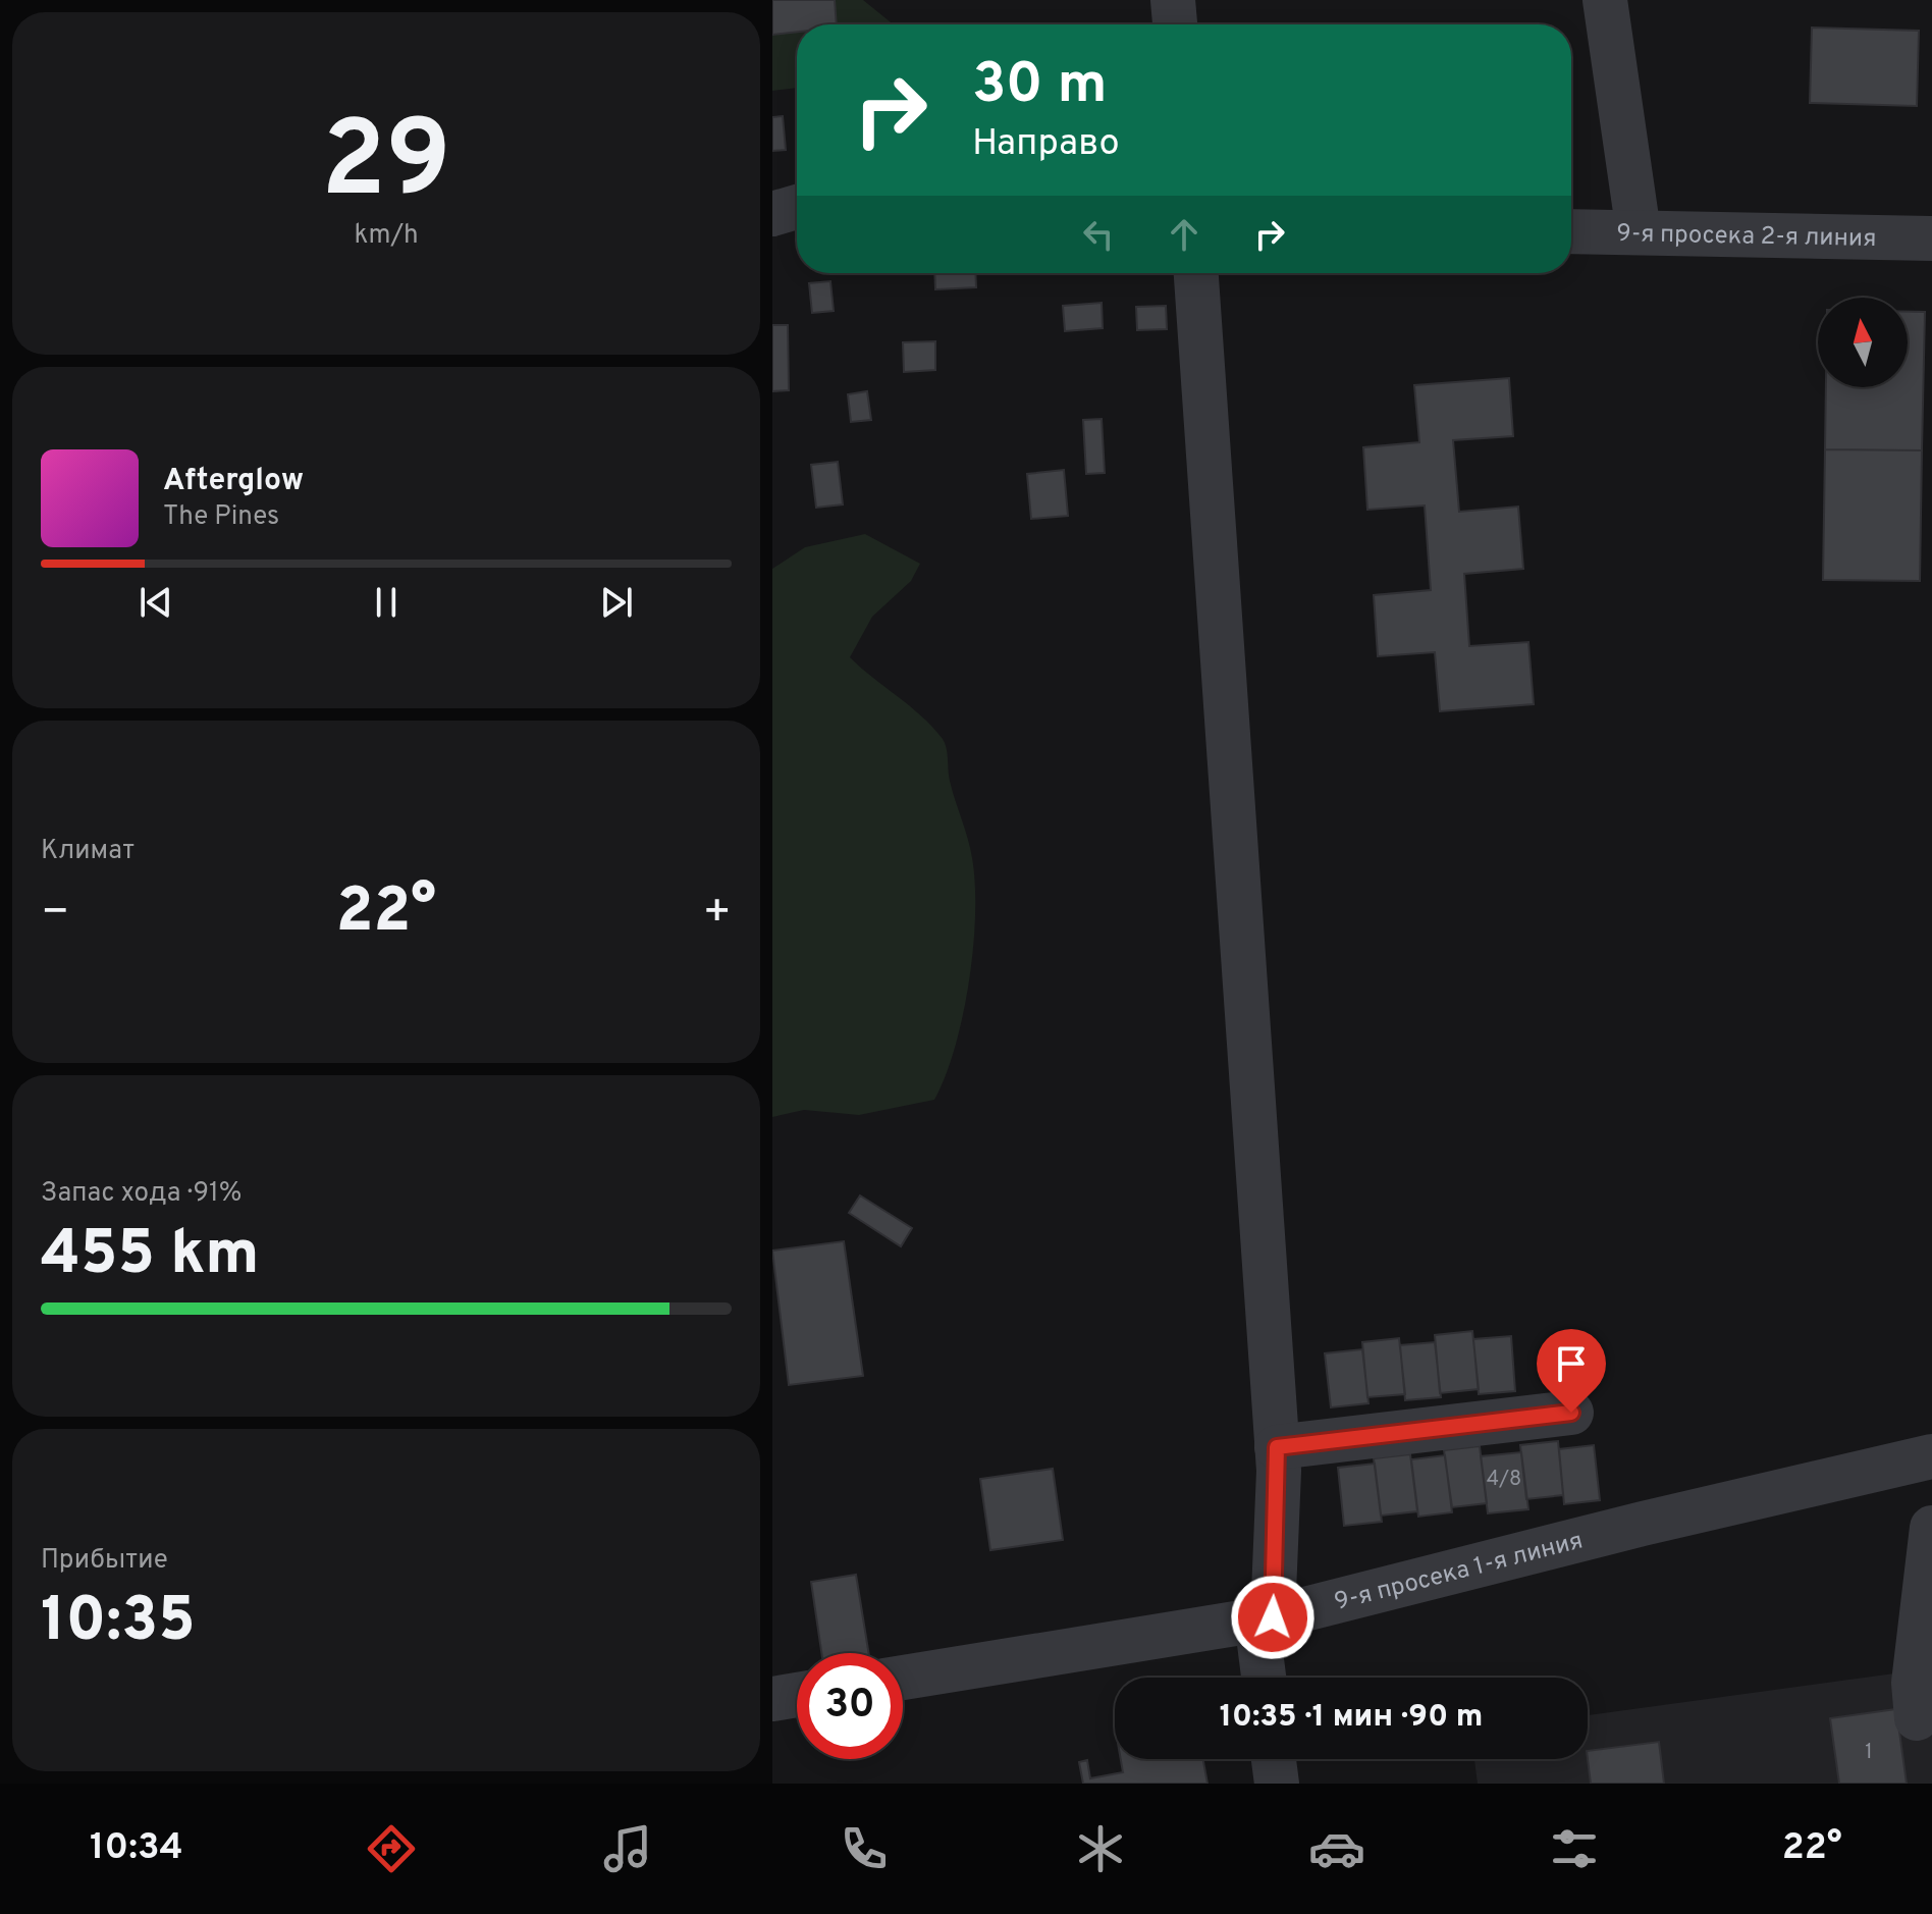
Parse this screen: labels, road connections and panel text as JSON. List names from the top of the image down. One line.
{"streets":{"street":["9-я просека 2-я линия","9-я просека 1-я линия"]},"house_numbers":["4/8","1"],"north":"top","page":{"tile":[["29","km/h"],"Климат",["Запас хода · 91%","455 km"],["Прибытие","10:35"]],"turn":["30 m","Направо"],"song":["Afterglow","The Pines"],"heat":["−","22°","+"],"limit":"30","trip":"10:35 · 1 мин · 90 m","tabs":["10:34","22°"]}}
